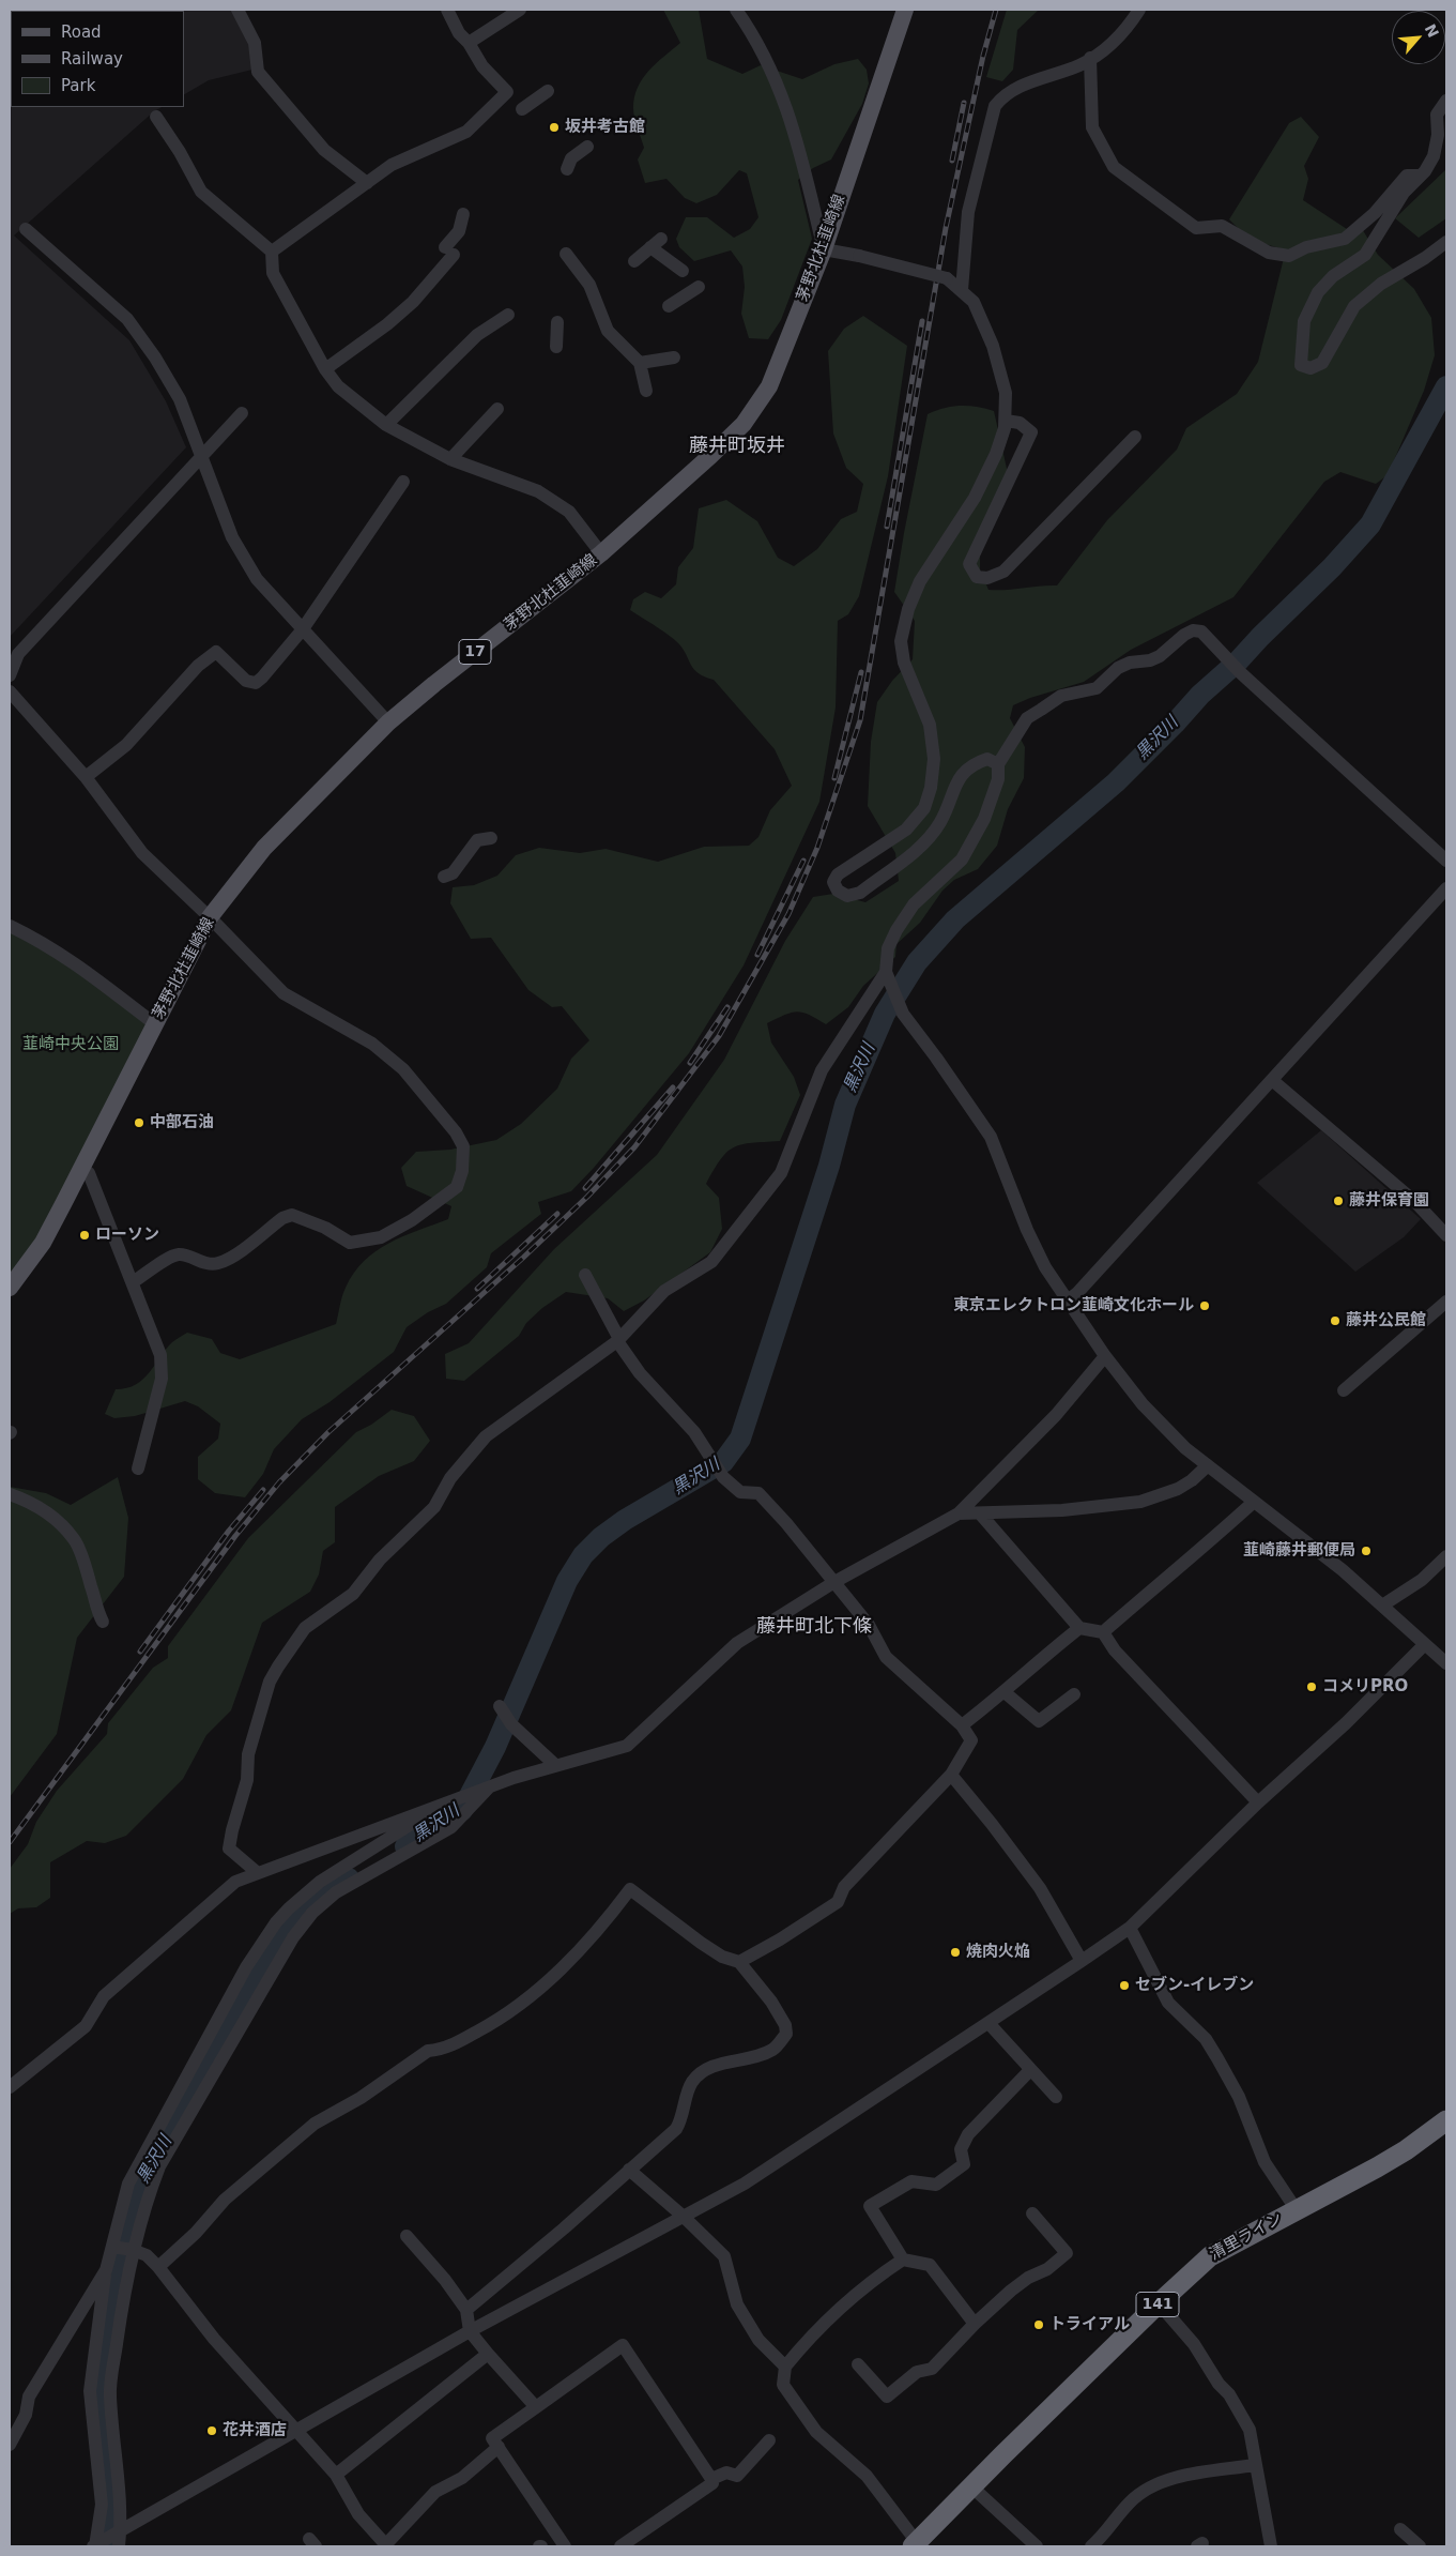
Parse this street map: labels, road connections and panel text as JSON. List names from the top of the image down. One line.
{"streets":{"highway":["清里ライン","141"],"main road":["茅野北杜韮崎線","17"]},"districts":["藤井町坂井","藤井町北下條"],"water":["黒沢川"],"parks":["韮崎中央公園"],"places":["坂井考古館","中部石油","藤井保育園","ローソン","東京エレクトロン韮崎文化ホール","藤井公民館","韮崎藤井郵便局","コメリPRO","焼肉火焔","セブン-イレブン","トライアル","花井酒店"],"legend":["Road","Railway","Park"],"north":"top right"}
